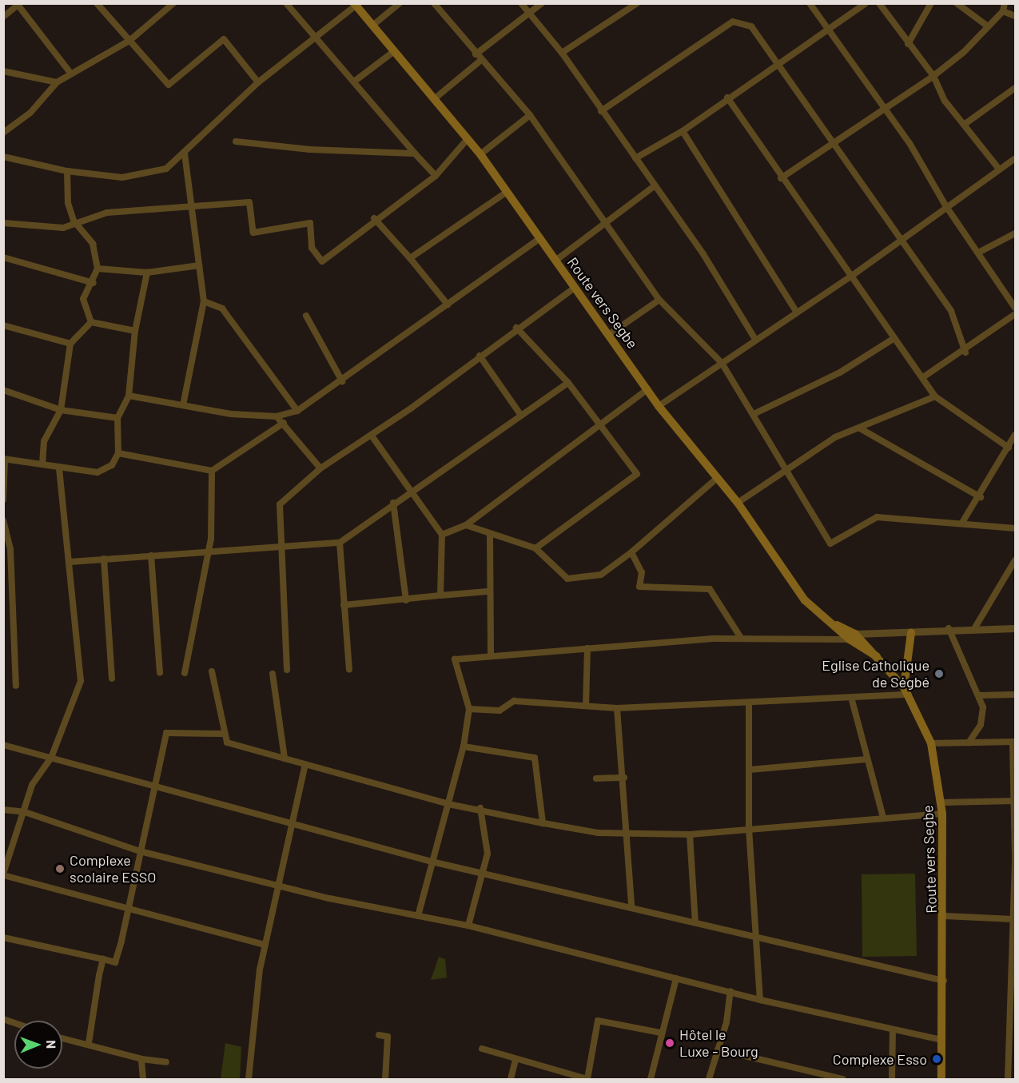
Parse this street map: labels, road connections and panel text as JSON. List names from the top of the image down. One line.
{"streets":{"main road":["Route vers Segbe"]},"places":["Eglise Catholique de Ségbé","Complexe scolaire ESSO","Hôtel le Luxe - Bourg","Complexe Esso"],"north":"right"}
